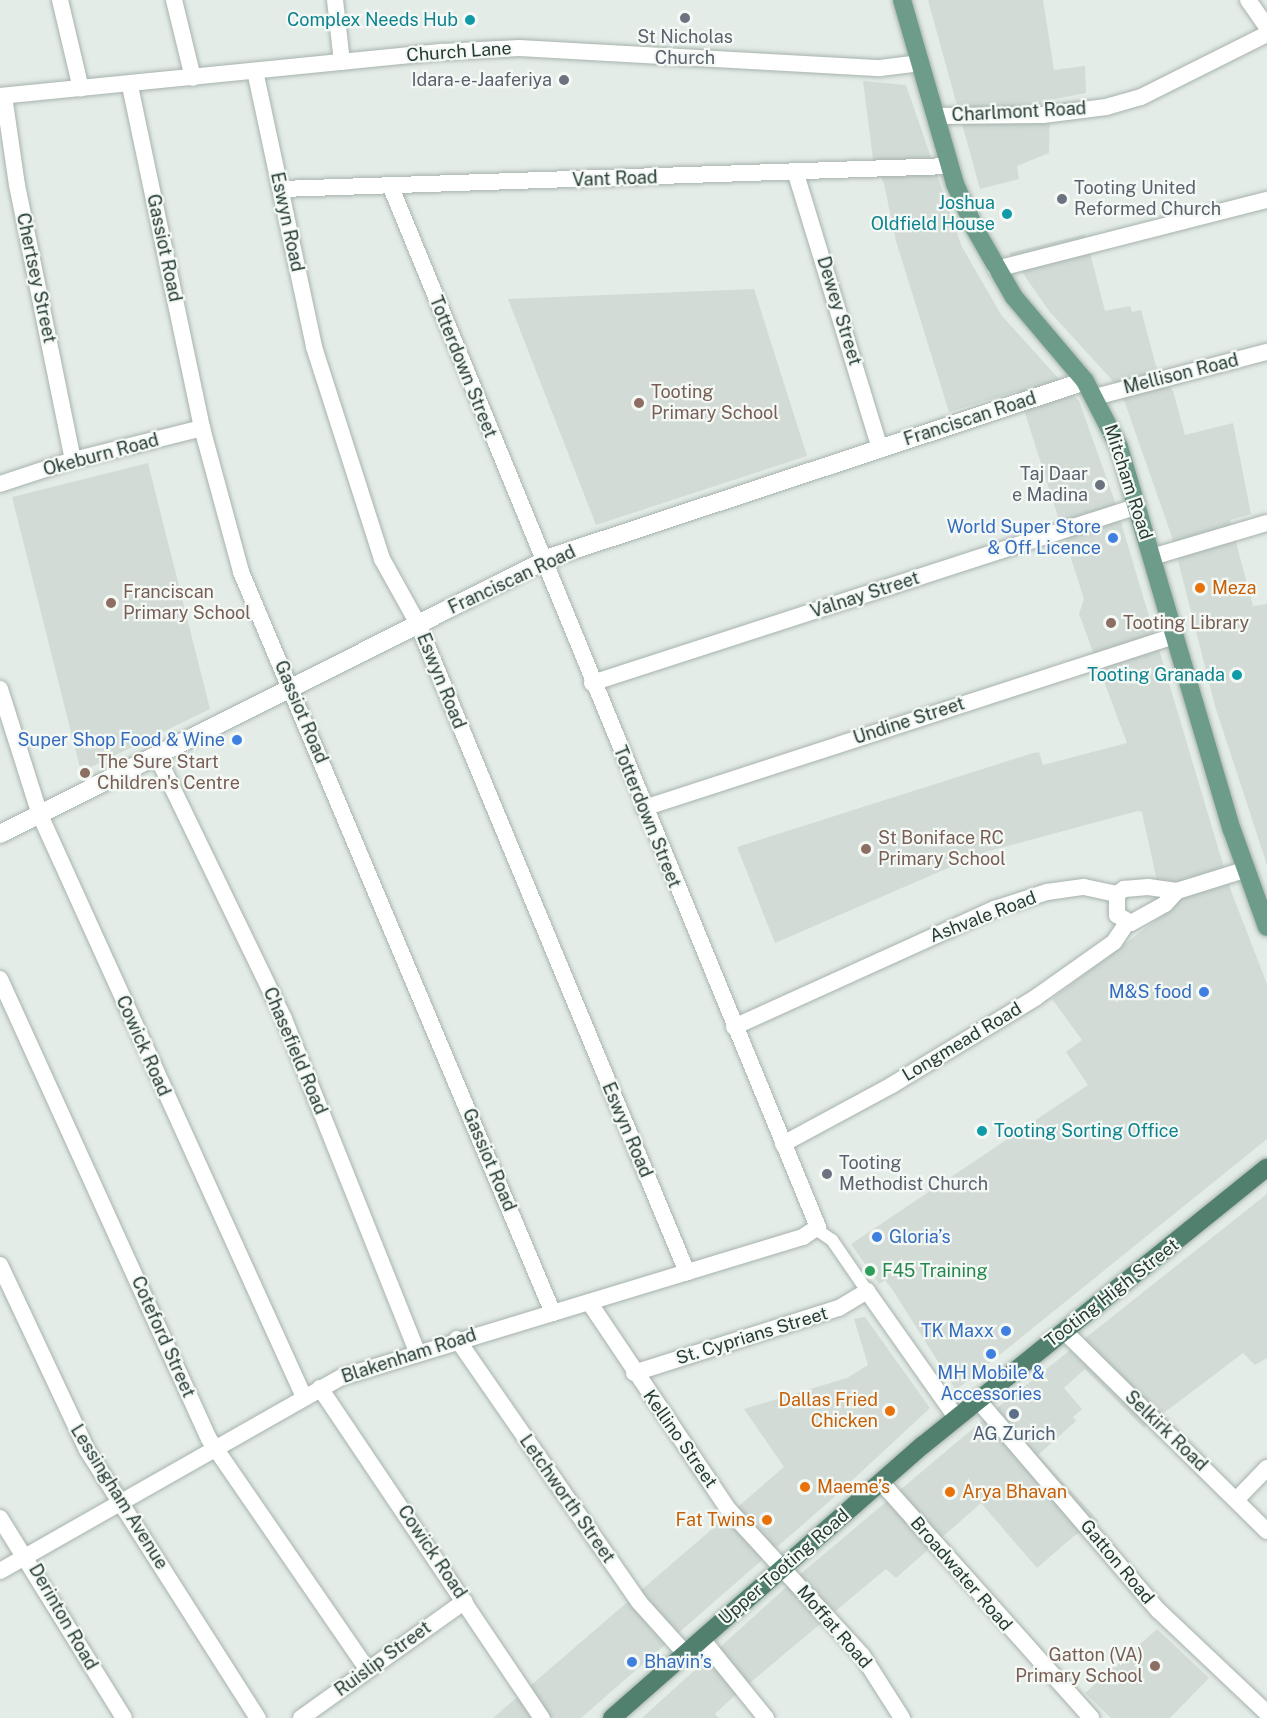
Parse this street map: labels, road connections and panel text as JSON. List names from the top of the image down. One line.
{"streets":{"highway":["Tooting High Street","Upper Tooting Road"],"main road":["Mitcham Road"],"street":["Church Lane","Charlmont Road","Vant Road","Eswyn Road","Gassiot Road","Chertsey Street","Dewey Street","Totterdown Street","Mellison Road","Franciscan Road","Okeburn Road","Valnay Street","Undine Street","Ashvale Road","Longmead Road","Cowick Road","Chasefield Road","St. Cyprians Street","Coteford Street","Blakenham Road","Selkirk Road","Kellino Street","Lessingham Avenue","Letchworth Street","Gatton Road","Broadwater Road","Derinton Road","Moffat Road","Ruislip Street"]},"crossings":[["Church Lane","Eswyn Road"],["Church Lane","Gassiot Road"],["Church Lane","Chertsey Street"],["Church Lane","Mitcham Road"],["Charlmont Road","Mitcham Road"],["Vant Road","Eswyn Road"],["Vant Road","Dewey Street"],["Vant Road","Totterdown Street"],["Vant Road","Mitcham Road"],["Eswyn Road","Franciscan Road"],["Eswyn Road","Blakenham Road"],["Gassiot Road","Franciscan Road"],["Gassiot Road","Okeburn Road"],["Gassiot Road","Blakenham Road"],["Chertsey Street","Okeburn Road"],["Dewey Street","Franciscan Road"],["Totterdown Street","Franciscan Road"],["Totterdown Street","Valnay Street"],["Totterdown Street","Undine Street"],["Totterdown Street","Ashvale Road"],["Totterdown Street","Longmead Road"],["Totterdown Street","Blakenham Road"],["Mellison Road","Franciscan Road"],["Mellison Road","Mitcham Road"],["Franciscan Road","Mitcham Road"],["Franciscan Road","Cowick Road"],["Franciscan Road","Chasefield Road"],["Mitcham Road","Valnay Street"],["Mitcham Road","Undine Street"],["Mitcham Road","Ashvale Road"],["Ashvale Road","Longmead Road"],["Cowick Road","Blakenham Road"],["Cowick Road","Ruislip Street"],["Chasefield Road","Blakenham Road"],["Tooting High Street","Selkirk Road"],["Tooting High Street","Gatton Road"],["Tooting High Street","Upper Tooting Road"],["St. Cyprians Street","Kellino Street"],["Coteford Street","Blakenham Road"],["Coteford Street","Ruislip Street"],["Blakenham Road","Kellino Street"],["Blakenham Road","Lessingham Avenue"],["Blakenham Road","Letchworth Street"],["Blakenham Road","Derinton Road"],["Kellino Street","Upper Tooting Road"],["Kellino Street","Moffat Road"],["Letchworth Street","Upper Tooting Road"],["Upper Tooting Road","Broadwater Road"],["Upper Tooting Road","Moffat Road"]],"places":["St Nicholas Church","Complex Needs Hub","Idara-e-Jaaferiya","Tooting United Reformed Church","Joshua Oldfield House","Tooting Primary School","Taj Daar e Madina","World Super Store & Off Licence","Meza","Franciscan Primary School","Tooting Library","Tooting Granada","Super Shop Food & Wine","The Sure Start Children's Centre","St Boniface RC Primary School","M&S food","Tooting Sorting Office","Tooting Methodist Church","Gloria’s","F45 Training","TK Maxx","MH Mobile & Accessories","Dallas Fried Chicken","AG Zurich","Maeme’s","Arya Bhavan","Fat Twins","Bhavin’s","Gatton (VA) Primary School"]}
